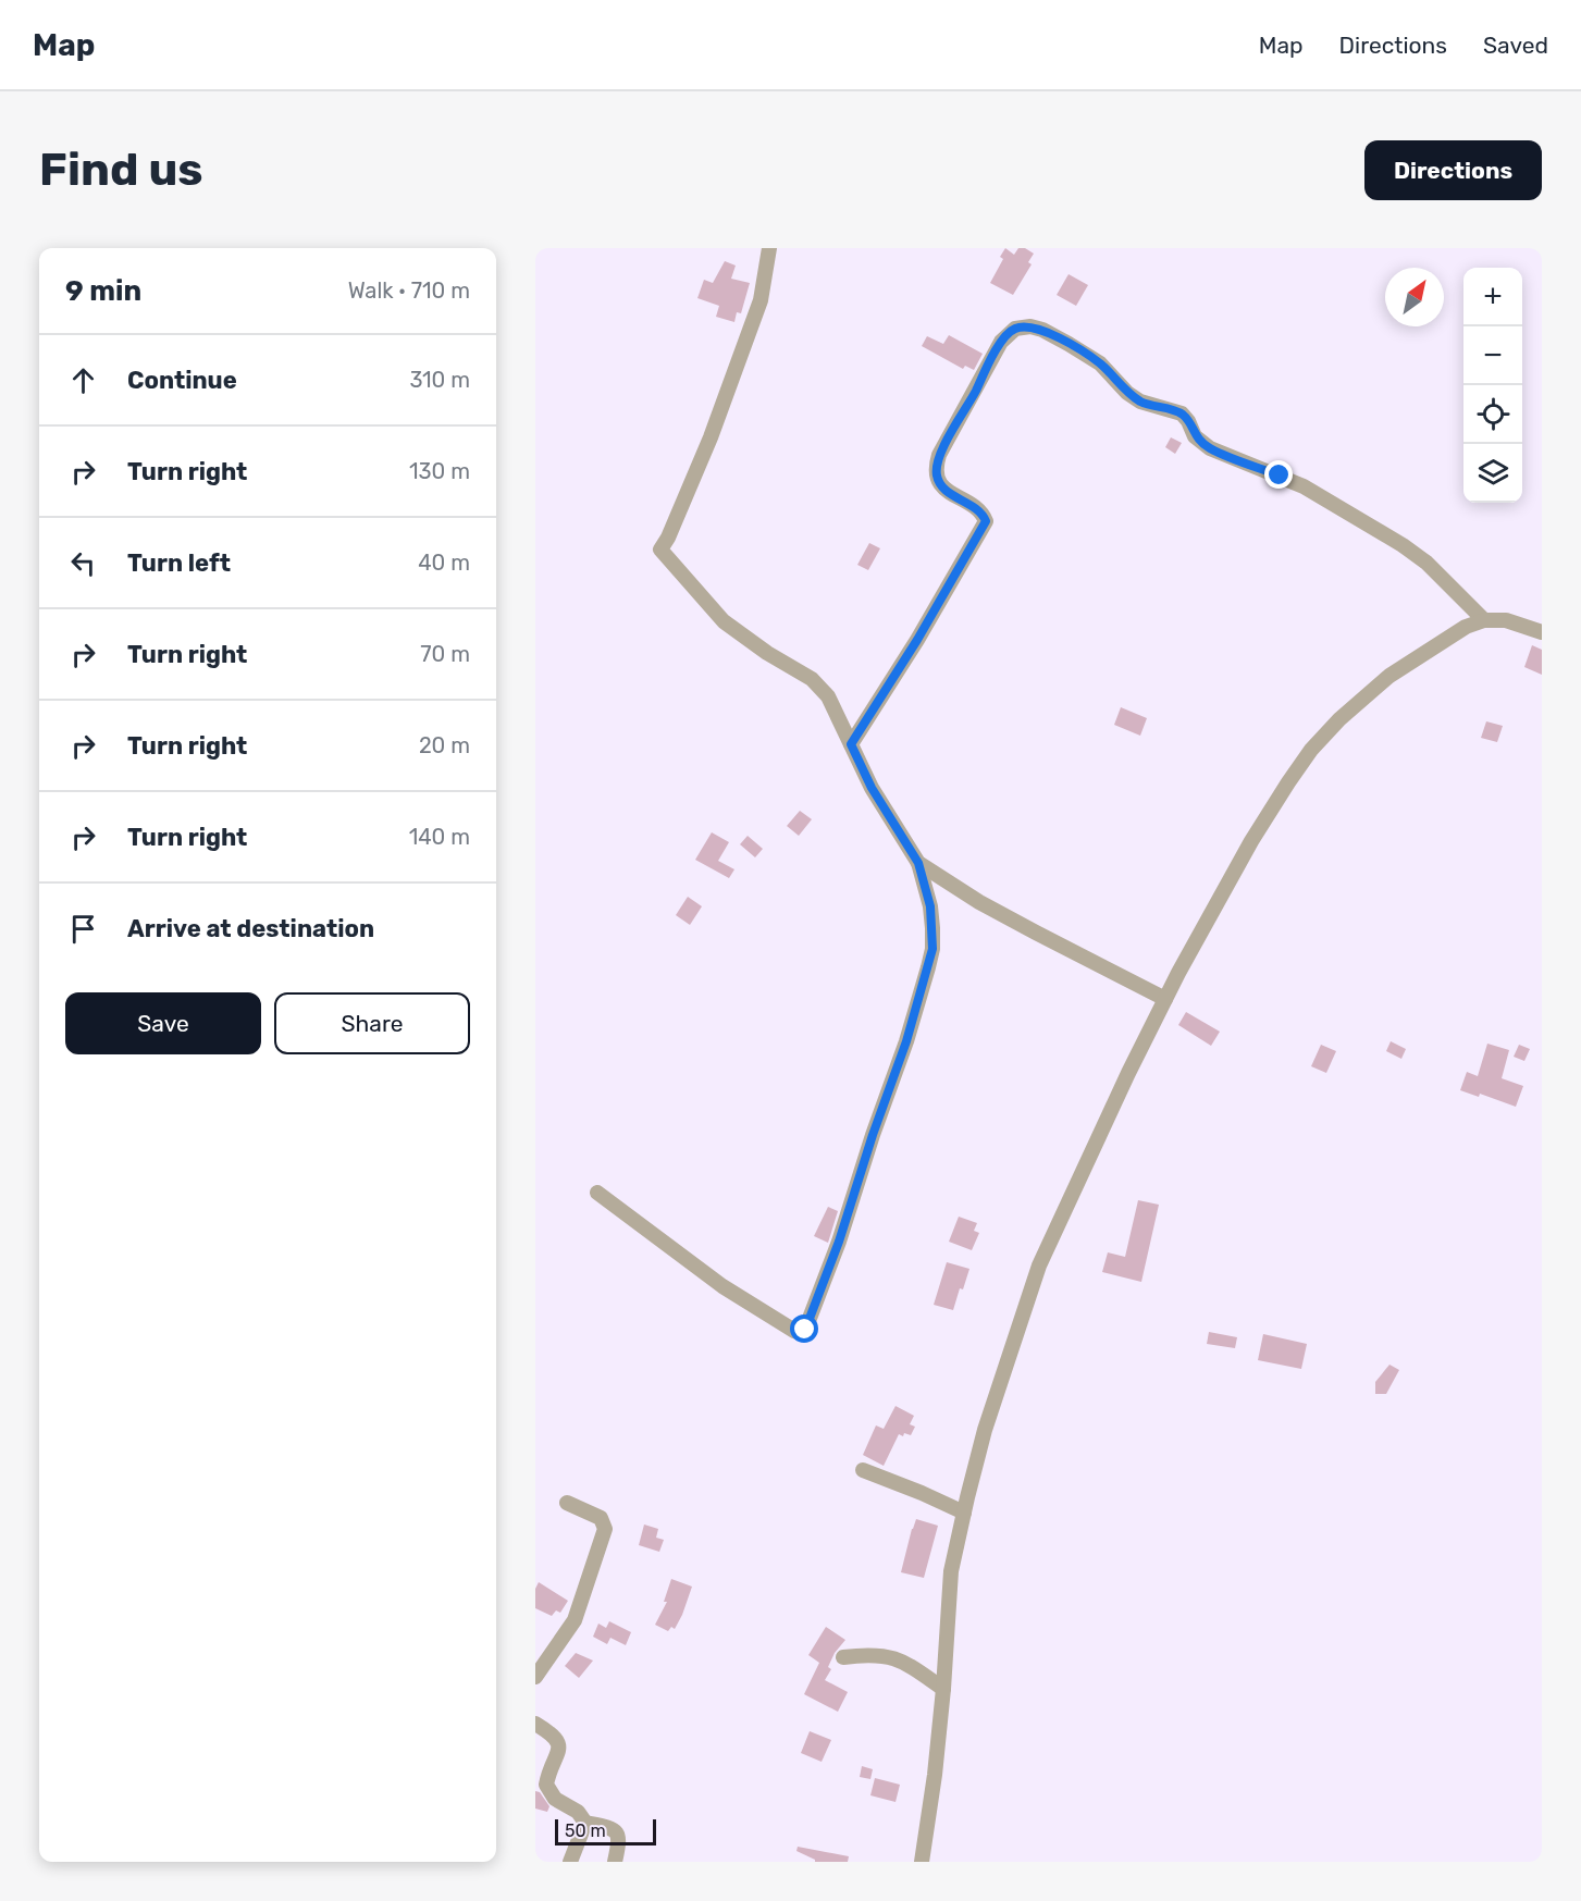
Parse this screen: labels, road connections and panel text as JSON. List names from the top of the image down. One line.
{"scale_bar":"50 m","north":"top right","page":{"header":"Map","nav":["Map","Directions","Saved"],"buttons":["Directions",["Save","Share"]],"title":"Find us","heading":["9 min","Walk · 710 m"],"map_buttons":["+","−"],"list":[["Continue","310 m"],["Turn right","130 m"],["Turn left","40 m"],["Turn right","70 m"],["Turn right","20 m"],["Turn right","140 m"],"Arrive at destination"],"scale":"50 m"}}
